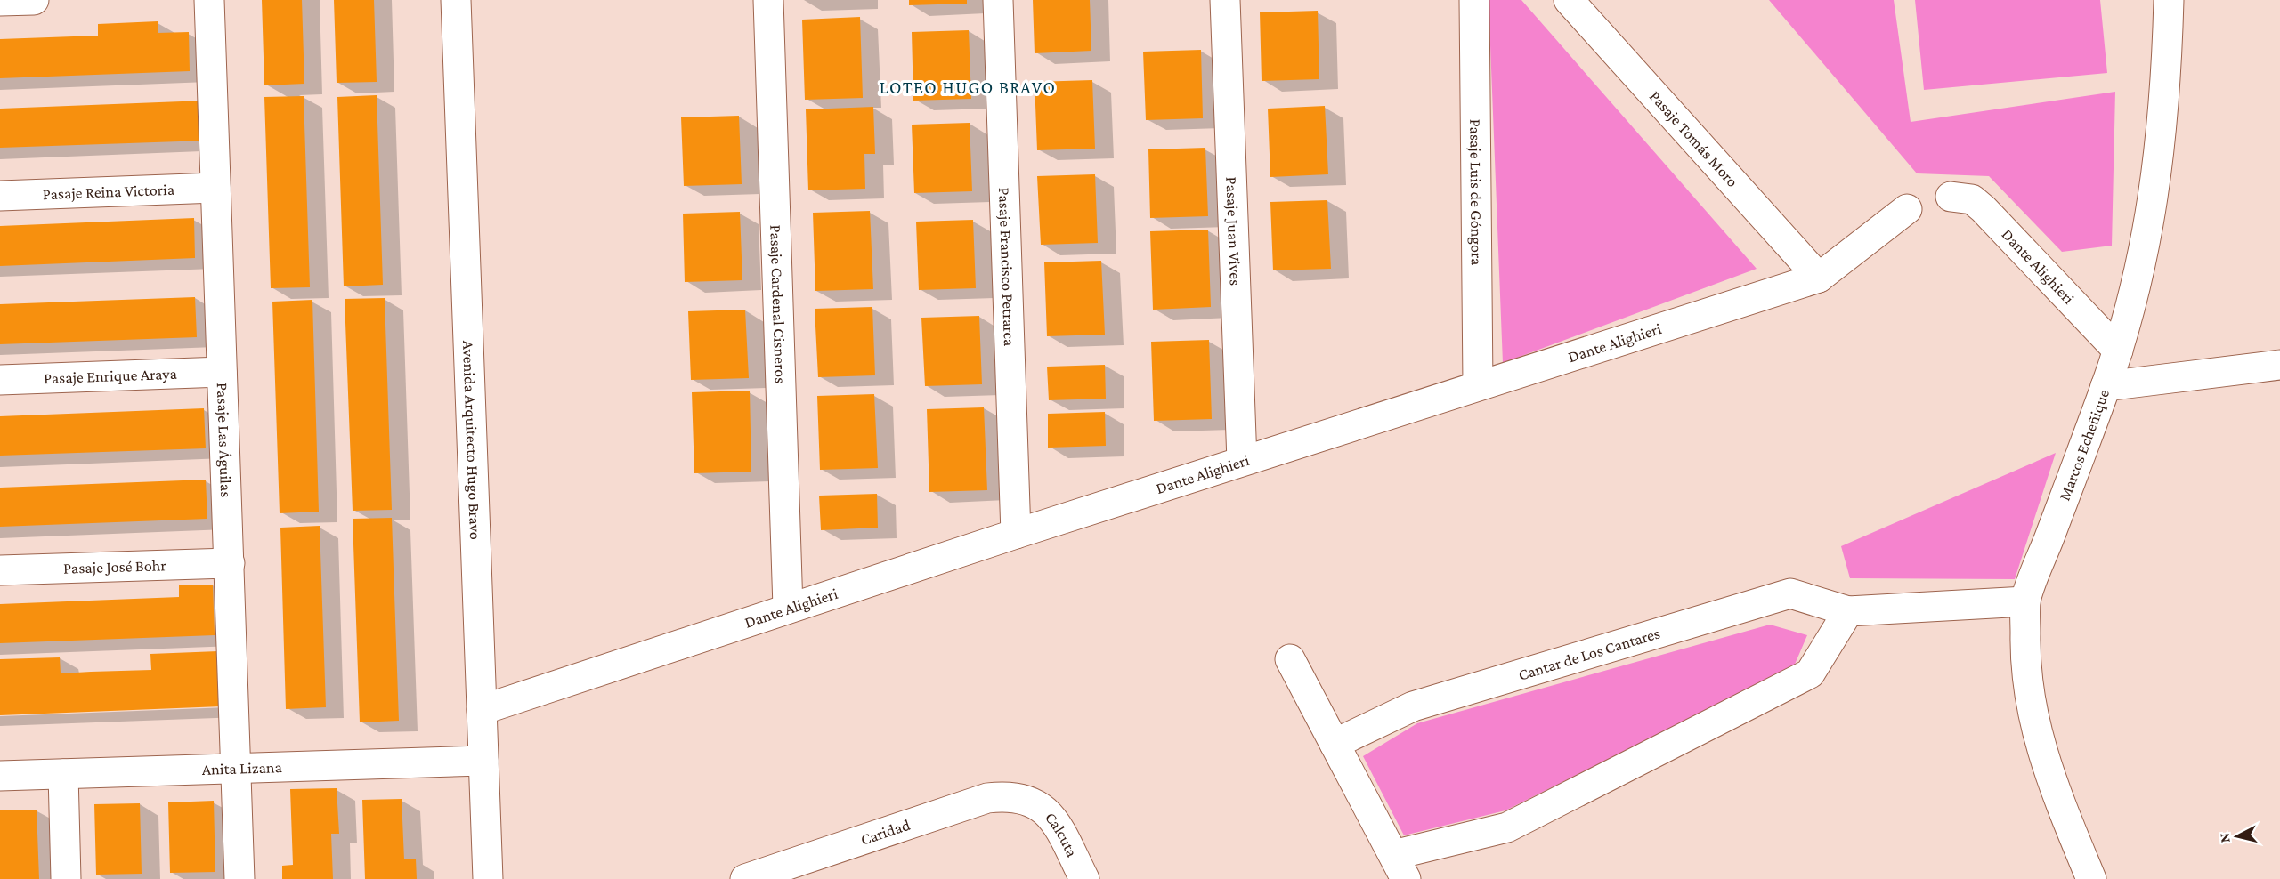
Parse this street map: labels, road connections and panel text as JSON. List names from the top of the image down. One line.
{"streets":{"street":["Pasaje Tomás Moro","Pasaje Reina Victoria","Pasaje Luis de Góngora","Pasaje Juan Vives","Dante Alighieri","Pasaje Francisco Petrarca","Pasaje Cardenal Cisneros","Pasaje Enrique Araya","Pasaje Las Águilas","Avenida Arquitecto Hugo Bravo","Marcos Echeñique","Pasaje José Bohr","Cantar de Los Cantares","Anita Lizana","Caridad","Calcuta"]},"crossings":[["Pasaje Tomás Moro","Dante Alighieri"],["Pasaje Reina Victoria","Pasaje Las Águilas"],["Pasaje Luis de Góngora","Dante Alighieri"],["Pasaje Juan Vives","Dante Alighieri"],["Dante Alighieri","Pasaje Francisco Petrarca"],["Dante Alighieri","Pasaje Cardenal Cisneros"],["Dante Alighieri","Avenida Arquitecto Hugo Bravo"],["Dante Alighieri","Marcos Echeñique"],["Pasaje Enrique Araya","Pasaje Las Águilas"],["Pasaje Las Águilas","Pasaje José Bohr"],["Pasaje Las Águilas","Anita Lizana"],["Avenida Arquitecto Hugo Bravo","Anita Lizana"],["Marcos Echeñique","Cantar de Los Cantares"],["Caridad","Calcuta"]],"districts":["LOTEO HUGO BRAVO"],"north":"left"}
